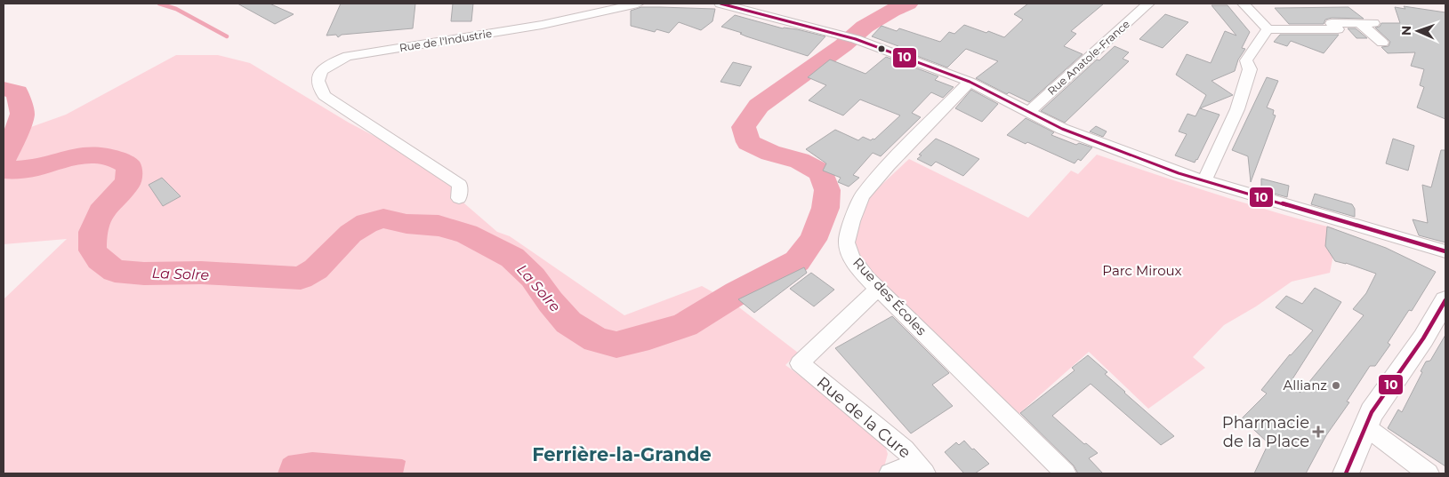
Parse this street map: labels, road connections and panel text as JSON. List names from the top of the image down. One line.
{"streets":{"street":["Rue de l'Industrie","Rue Anatole-France","Rue des Écoles","Rue de la Cure"]},"crossings":[["Rue des Écoles","Rue de la Cure"]],"districts":["Ferrière-la-Grande"],"water":["La Solre"],"parks":["Parc Miroux"],"places":{"other":["Allianz"],"health":["Pharmacie de la Place"]},"lines":["transit line 10"],"north":"left"}
